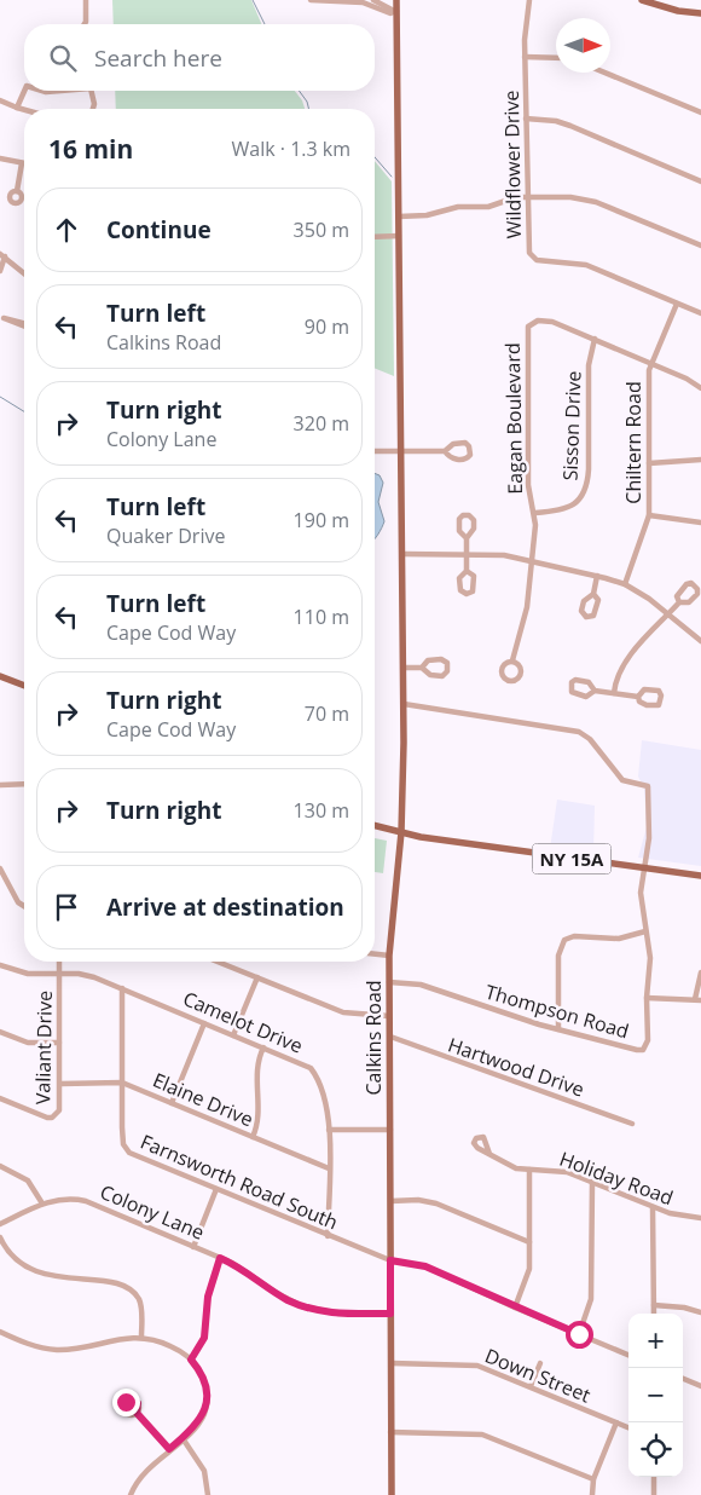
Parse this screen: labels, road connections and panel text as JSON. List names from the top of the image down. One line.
{"streets":{"main road":["NY 15A","Calkins Road"],"street":["Wildflower Drive","Eagan Boulevard","Sisson Drive","Chiltern Road","Thompson Road","Camelot Drive","Valiant Drive","Hartwood Drive","Elaine Drive","Holiday Road","Farnsworth Road South","Colony Lane","Down Street"]},"crossings":[["Wildflower Drive","Chiltern Road"],["Eagan Boulevard","Sisson Drive"],["Eagan Boulevard","Chiltern Road"],["NY 15A","Thompson Road"],["NY 15A","Calkins Road"],["Thompson Road","Calkins Road"],["Camelot Drive","Valiant Drive"],["Camelot Drive","Elaine Drive"],["Camelot Drive","Farnsworth Road South"],["Calkins Road","Hartwood Drive"],["Calkins Road","Farnsworth Road South"],["Calkins Road","Colony Lane"],["Calkins Road","Down Street"],["Valiant Drive","Elaine Drive"],["Elaine Drive","Farnsworth Road South"]],"north":"right","page":{"search":"Search here","heading":["16 min","Walk · 1.3 km"],"list":[["Continue","350 m"],["Turn left","Calkins Road","90 m"],["Turn right","Colony Lane","320 m"],["Turn left","Quaker Drive","190 m"],["Turn left","Cape Cod Way","110 m"],["Turn right","Cape Cod Way","70 m"],["Turn right","130 m"],"Arrive at destination"],"map_buttons":["+","−"]}}
